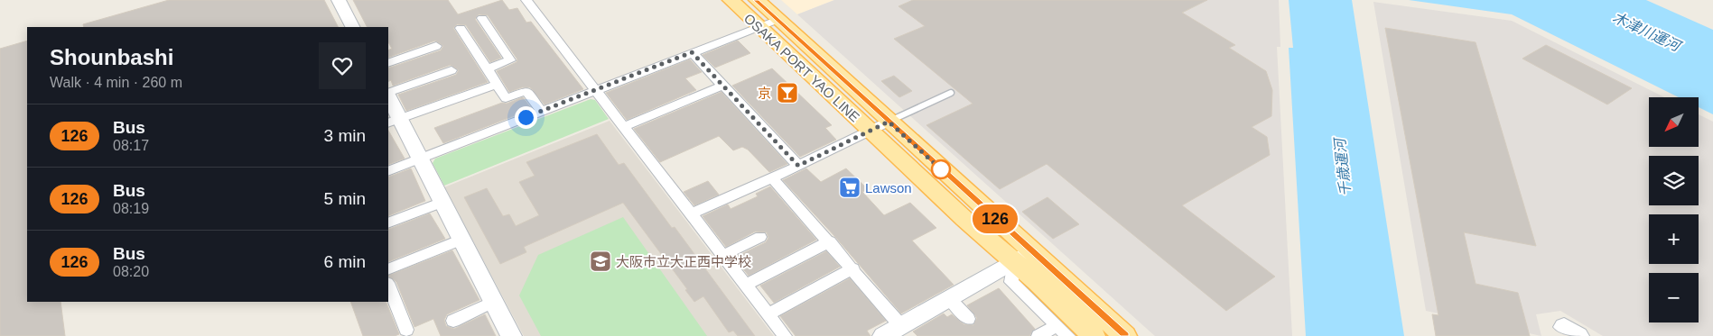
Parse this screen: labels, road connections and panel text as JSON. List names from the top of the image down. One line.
{"streets":{"main road":["OSAKA PORT YAO LINE"]},"water":["木津川運河","千歳運河"],"places":{"bar":["京"],"supermarket":["Lawson"],"school or university":["大阪市立大正西中学校"]},"lines":["bus line 126"],"north":"bottom left","page":{"on_map":"126","heading":["Shounbashi","Walk · 4 min · 260 m"],"map_buttons":["+","−"],"list":[{"mark":"126","name":"Bus","note":"08:17","value":"3 min"},{"mark":"126","name":"Bus","note":"08:19","value":"5 min"},{"mark":"126","name":"Bus","note":"08:20","value":"6 min"}]}}
